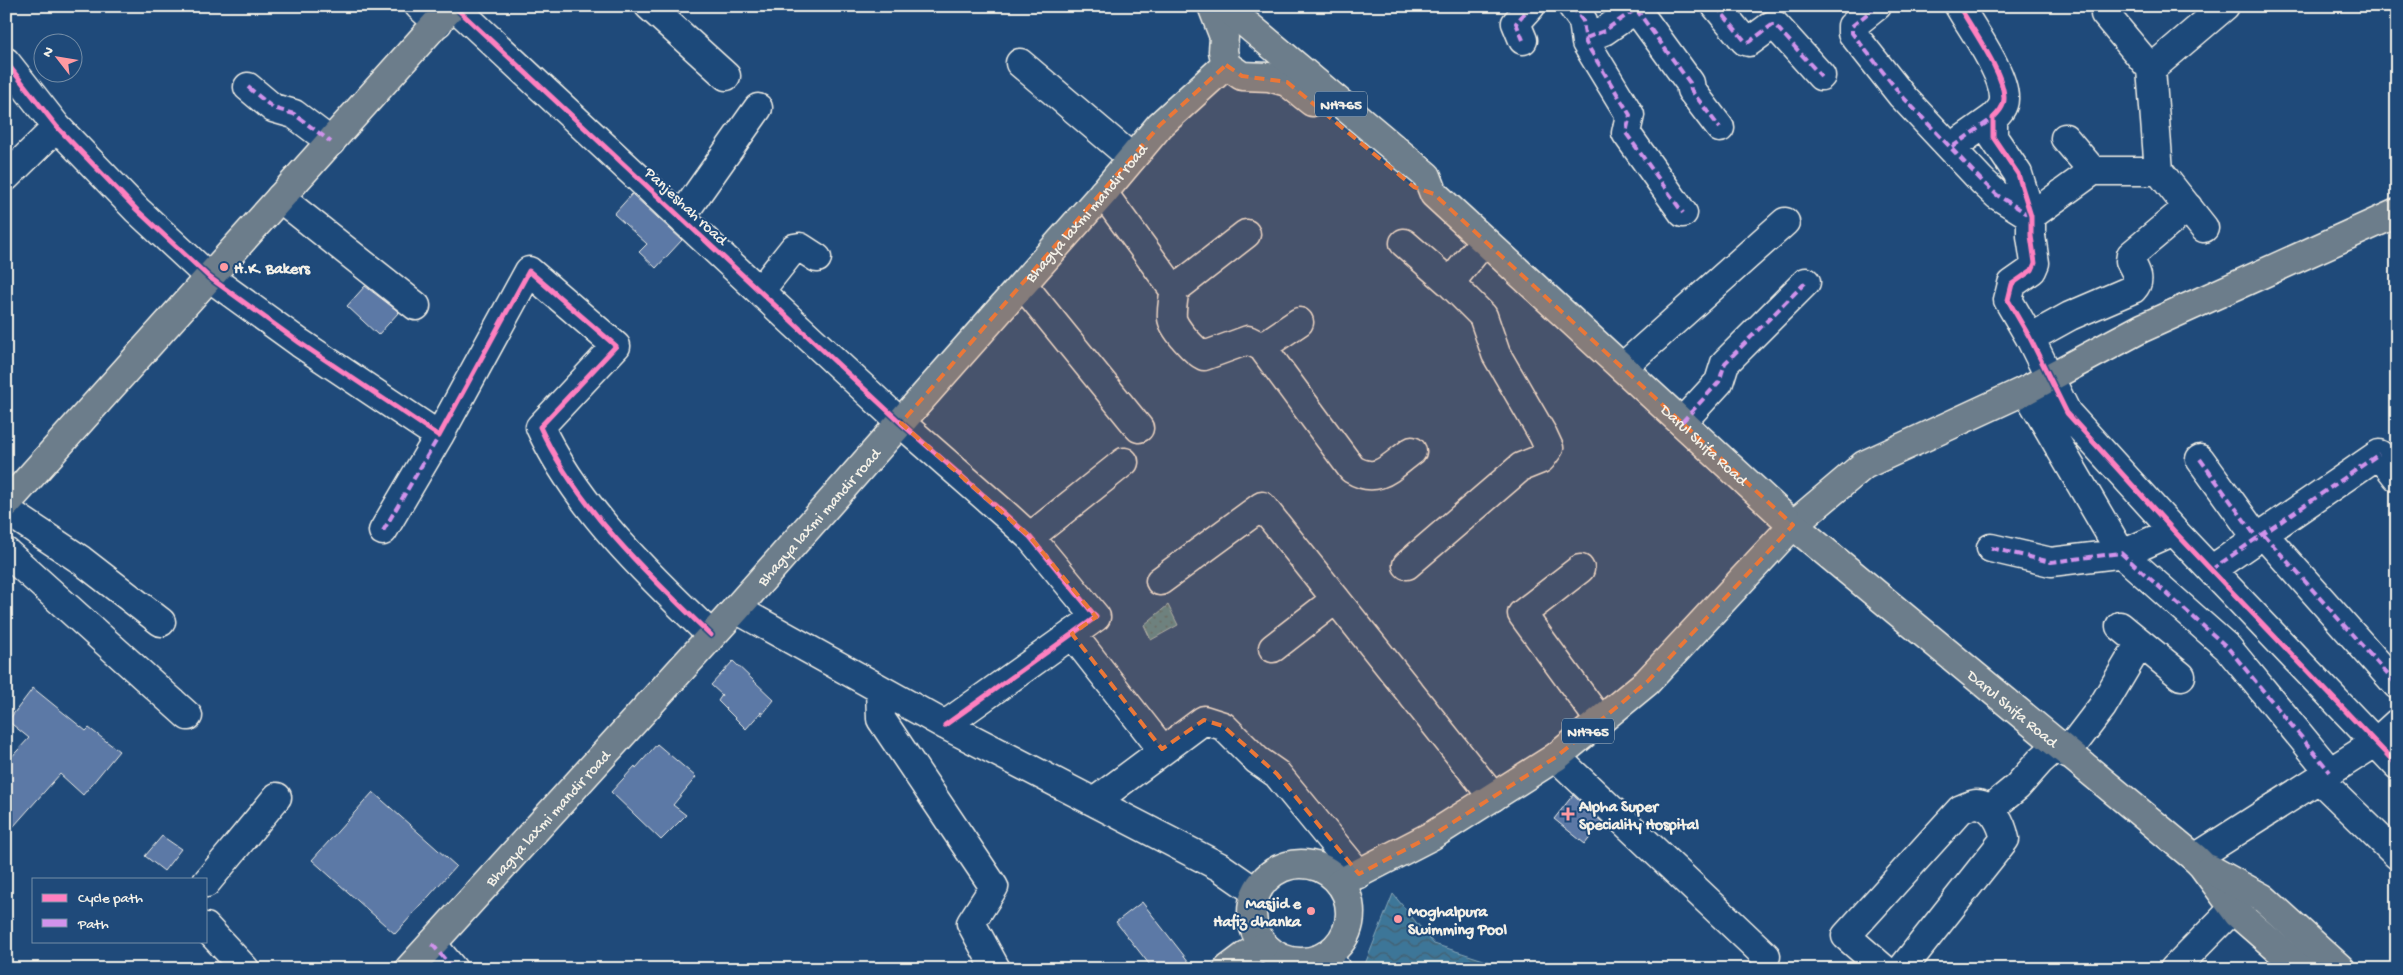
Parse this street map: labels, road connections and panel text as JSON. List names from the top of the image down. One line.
{"streets":{"main road":["NH765","Bhagya laxmi mandir road","Darul Shifa Road"],"street":["Panjeshah road"]},"crossings":[["NH765","Bhagya laxmi mandir road"],["NH765","Darul Shifa Road"],["Panjeshah road","Bhagya laxmi mandir road"]],"places":{"other":["H.K. Bakers","Masjid e Hafiz dhanka","Moghalpura Swimming Pool"],"health":["Alpha Super Speciality Hospital"]},"legend":["Cycle path","Path"],"north":"top left"}
